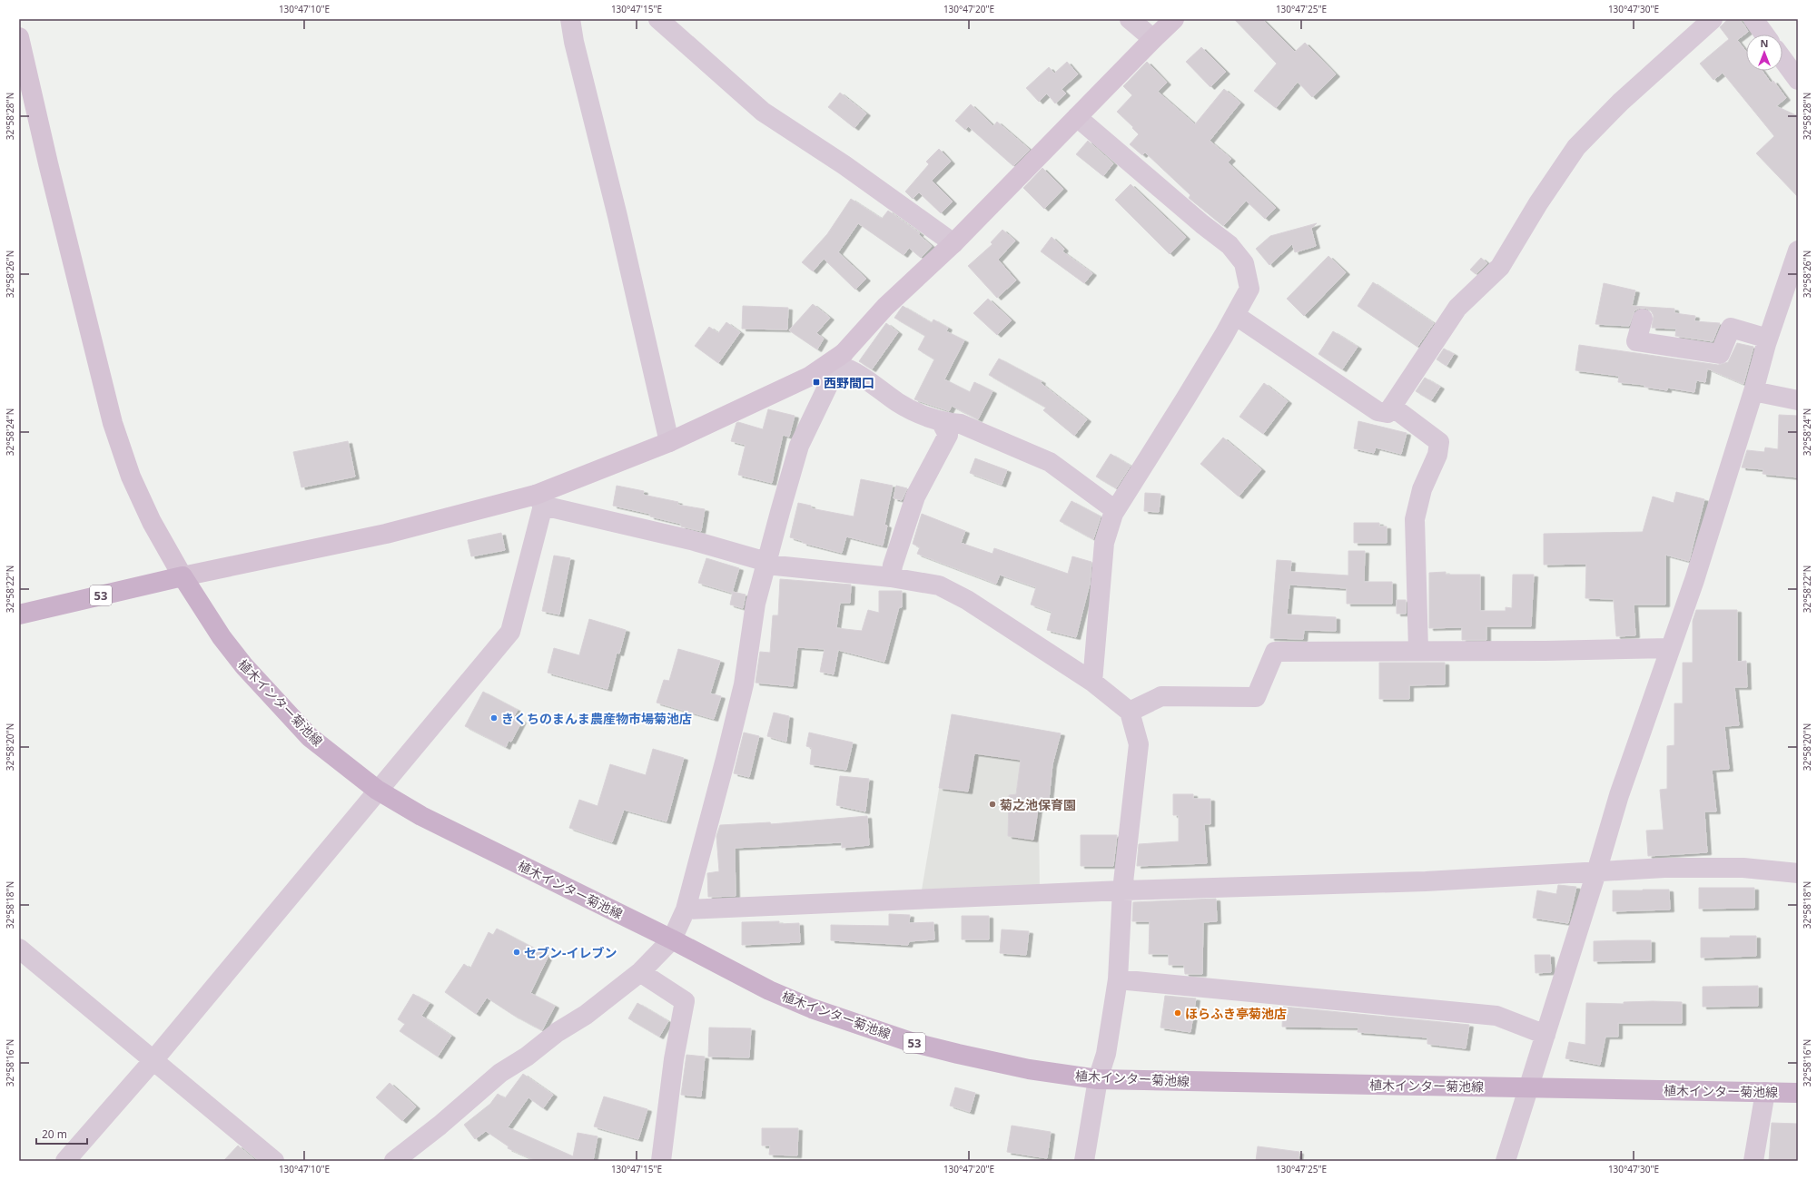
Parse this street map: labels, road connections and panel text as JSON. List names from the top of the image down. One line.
{"streets":{"main road":["53","植木インター菊池線"]},"crossings":[["53","植木インター菊池線"]],"places":{"transit":["西野間口"],"other":["きくちのまんま農産物市場菊池店","菊之池保育園","セブン-イレブン","ほらふき亭菊池店"]},"scale_bar":"20 m","north":"top","coordinates":["130°47'10\"E","130°47'15\"E","130°47'20\"E","130°47'25\"E","130°47'30\"E","32°58'28\"N","32°58'26\"N","32°58'24\"N","32°58'22\"N","32°58'20\"N","32°58'18\"N","32°58'16\"N"]}
